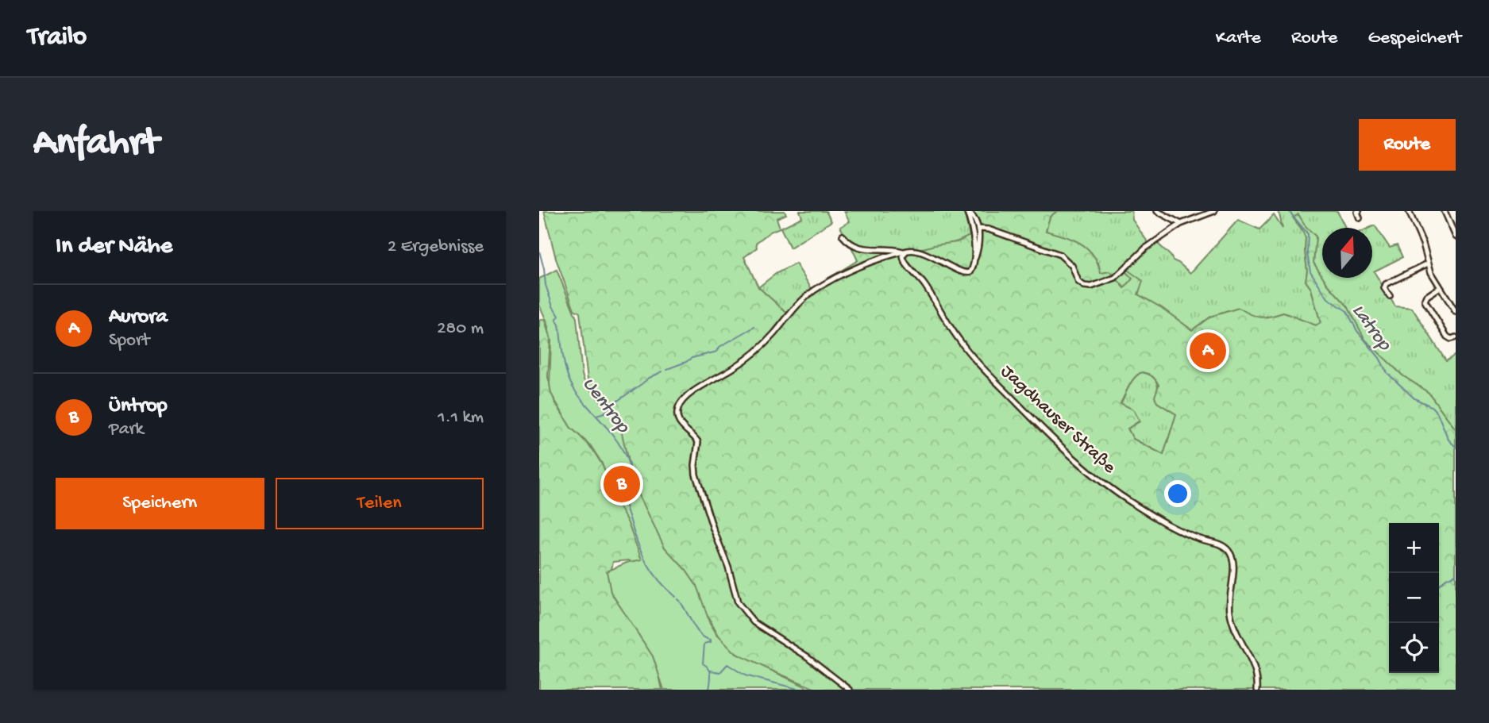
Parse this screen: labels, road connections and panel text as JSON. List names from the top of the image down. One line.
{"streets":{"street":["Jagdhauser Straße"]},"water":["Latrop","Uentrop"],"north":"top","page":{"header":"Trailo","nav":["Karte","Route","Gespeichert"],"buttons":["Route",["Speichern","Teilen"]],"title":"Anfahrt","heading":["In der Nähe","2 Ergebnisse"],"list":[{"mark":"A","name":"Aurora","note":"Sport","value":"280 m"},{"mark":"B","name":"Üntrop","note":"Park","value":"1.1 km"}],"pins":["A","B"],"map_buttons":["+","−"]}}
